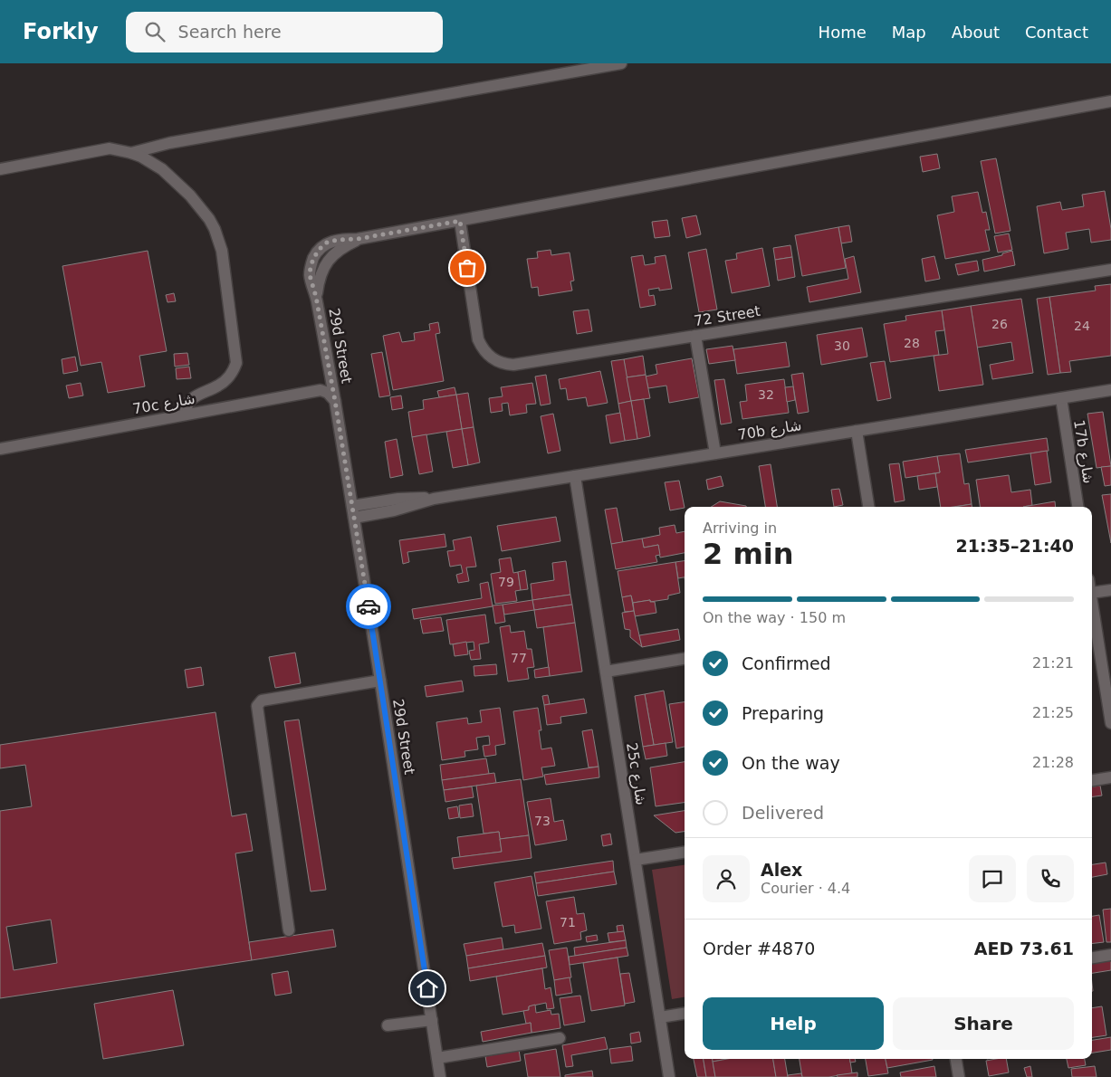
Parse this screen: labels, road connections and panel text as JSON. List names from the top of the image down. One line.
{"streets":{"street":["72 Street","29d Street","70c شارع","70b شارع","17b شارع","25c شارع"]},"crossings":[["72 Street","29d Street"],["29d Street","70c شارع"],["29d Street","70b شارع"],["70b شارع","17b شارع"],["70b شارع","25c شارع"]],"house_numbers":["26","24","28","30","32","79","77","73","71"],"page":{"header":"Forkly","search":"Search here","nav":["Home","Map","About","Contact"],"heading":["2 min","Arriving in","21:35–21:40"],"panel":["Alex","Courier · 4.4","Order #4870","AED 73.61"],"bar":"On the way · 150 m","list":[["Confirmed","21:21"],["Preparing","21:25"],["On the way","21:28"],"Delivered"],"buttons":["Help","Share"]}}
